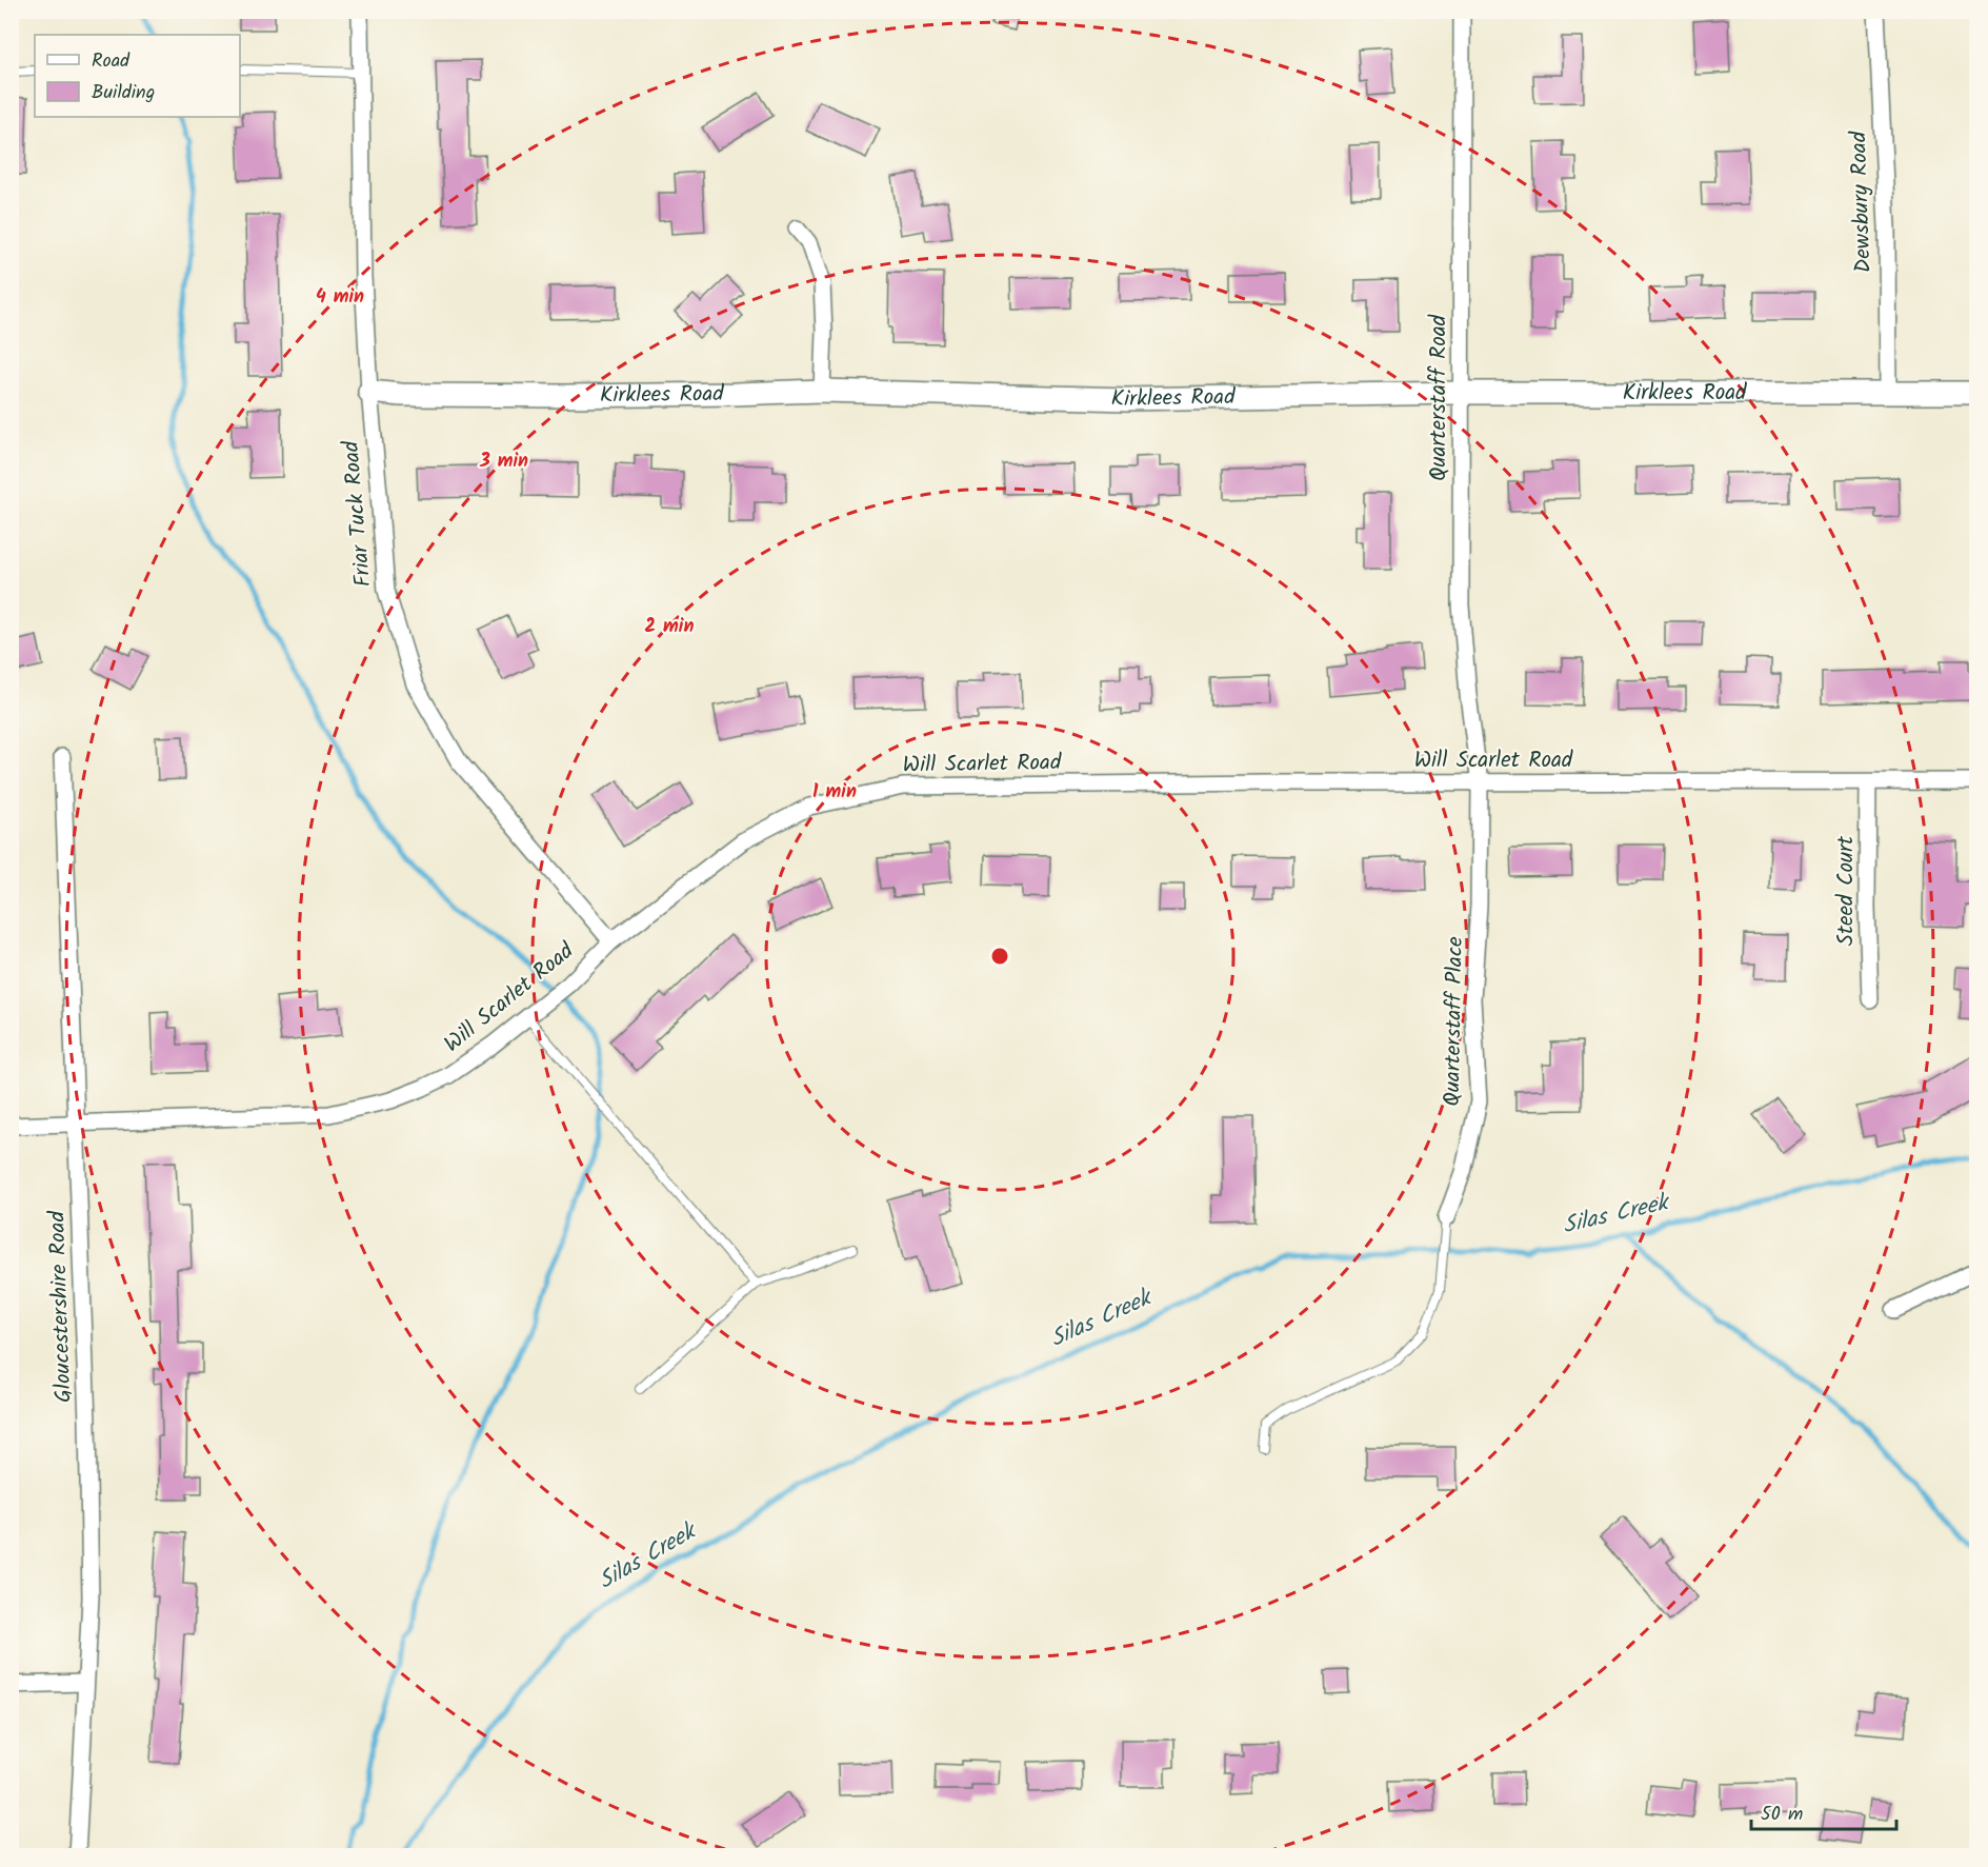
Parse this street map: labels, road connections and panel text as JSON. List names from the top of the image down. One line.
{"streets":{"street":["Dewsbury Road","Kirklees Road","Quarterstaff Road","Friar Tuck Road","Will Scarlet Road","Steed Court","Quarterstaff Place","Gloucestershire Road"]},"crossings":[["Dewsbury Road","Kirklees Road"],["Kirklees Road","Quarterstaff Road"],["Kirklees Road","Friar Tuck Road"],["Quarterstaff Road","Will Scarlet Road"],["Quarterstaff Road","Quarterstaff Place"],["Friar Tuck Road","Will Scarlet Road"],["Will Scarlet Road","Steed Court"],["Will Scarlet Road","Quarterstaff Place"],["Will Scarlet Road","Gloucestershire Road"]],"water":["Silas Creek"],"legend":["Road","Building"],"scale_bar":"50 m","rings":["4 min","3 min","2 min","1 min"]}
